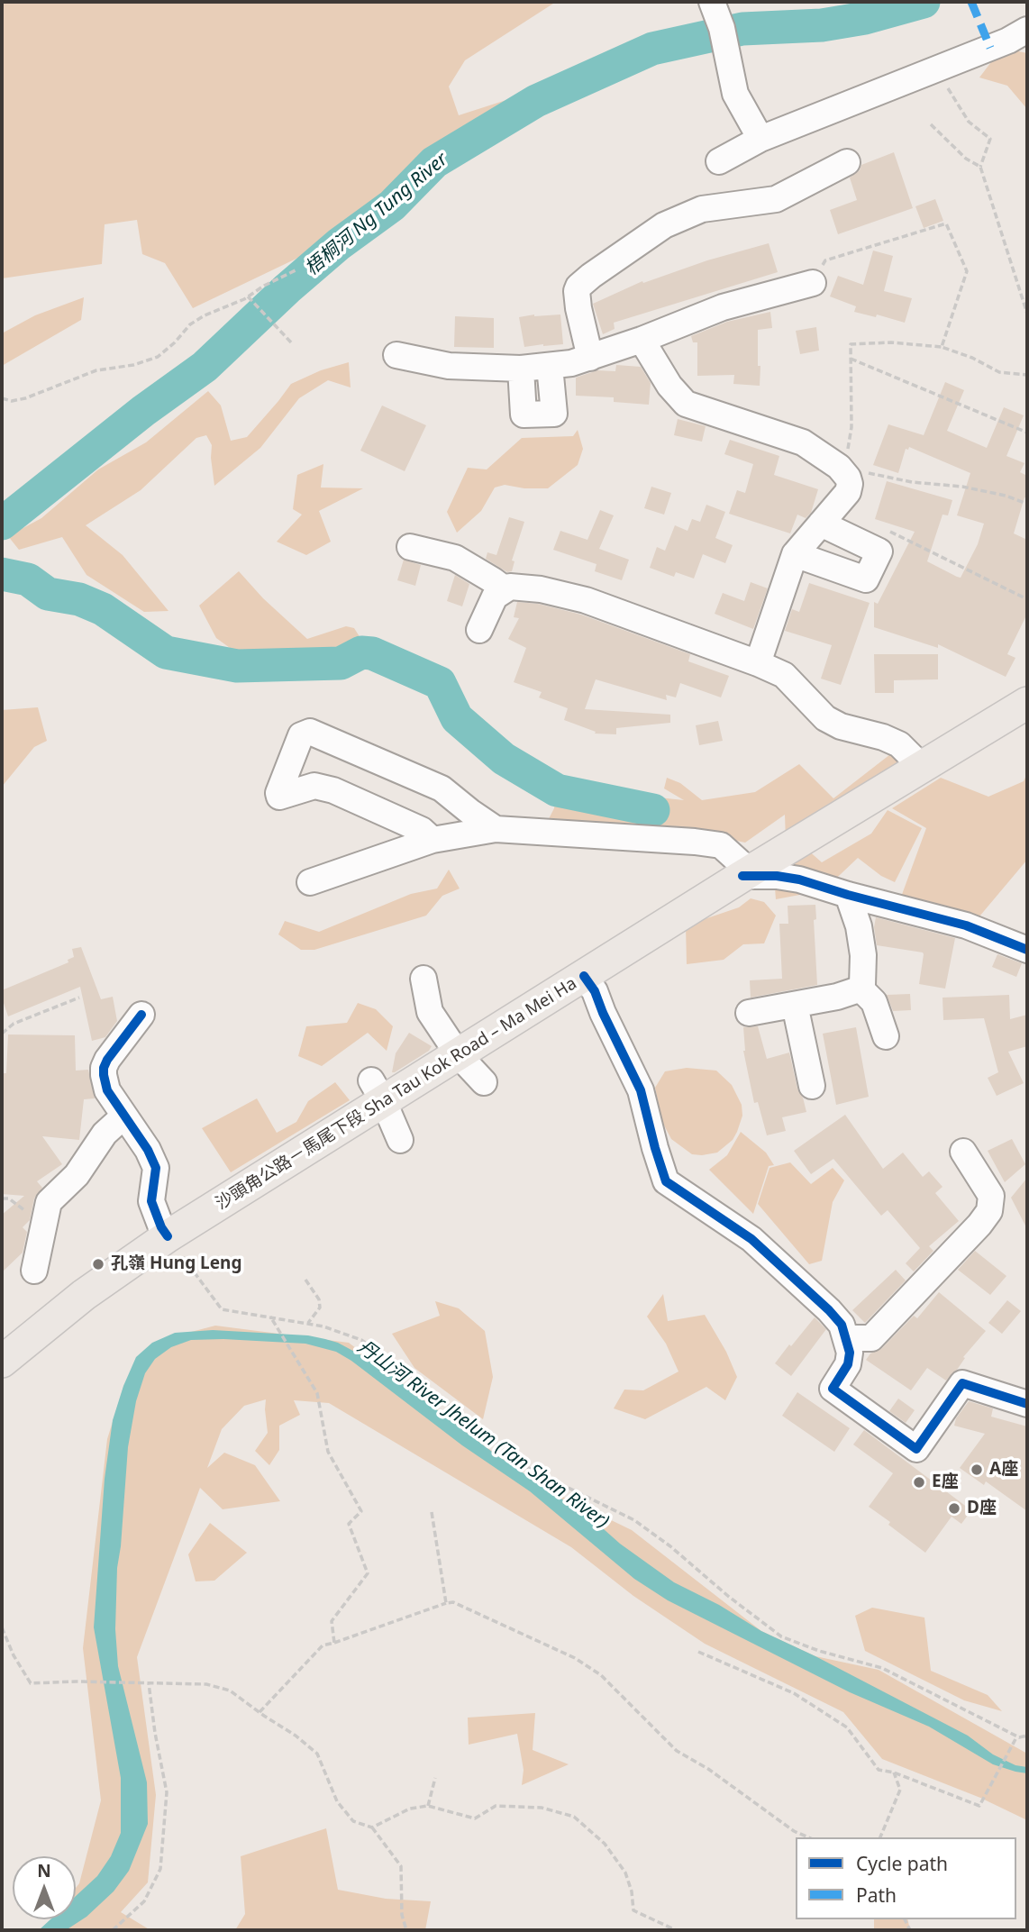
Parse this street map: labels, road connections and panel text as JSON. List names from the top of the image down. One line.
{"streets":{"main road":["沙頭角公路－馬尾下段 Sha Tau Kok Road – Ma Mei Ha"]},"water":["梧桐河 Ng Tung River","丹山河 River Jhelum (Tan Shan River)"],"places":["孔嶺 Hung Leng","A座","E座","D座"],"legend":["Cycle path","Path"],"north":"top"}
